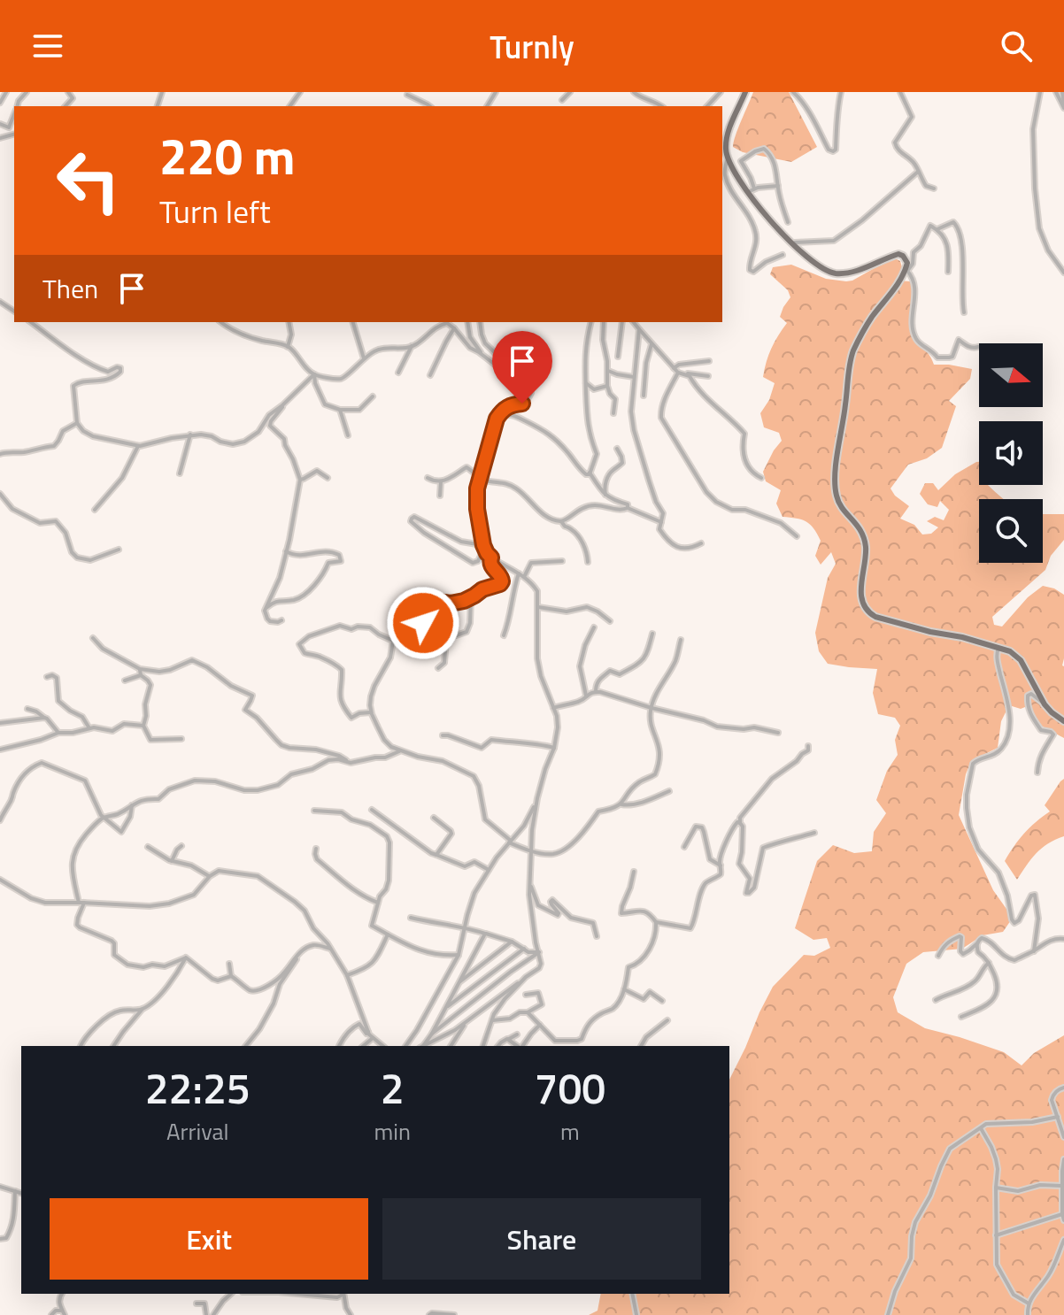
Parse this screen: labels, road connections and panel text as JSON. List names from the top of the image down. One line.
{"north":"right","page":{"header":"Turnly","turn":["220 m","Turn left"],"then":"Then","eta":["22:25","Arrival","2","min","700","m"],"buttons":["Exit","Share"]}}
